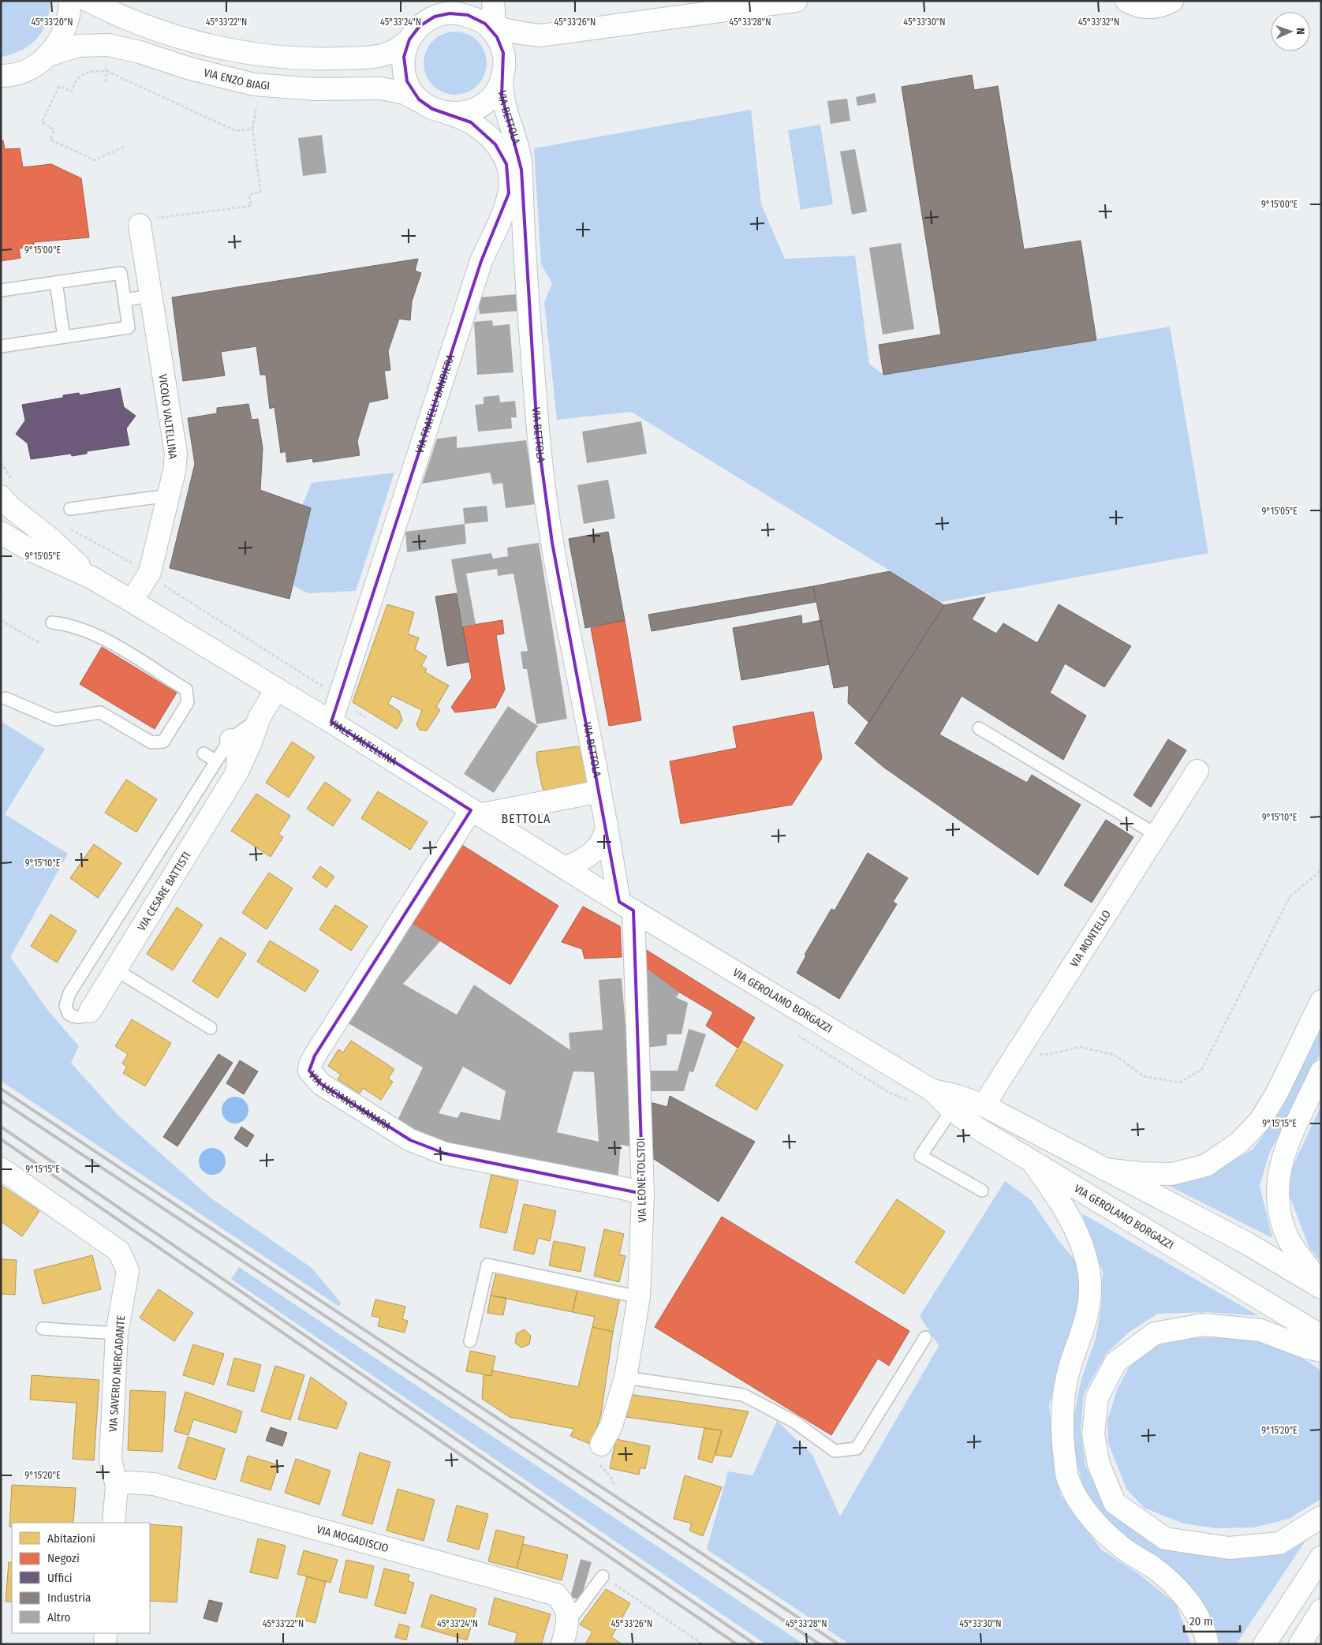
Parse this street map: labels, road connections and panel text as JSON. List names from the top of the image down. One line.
{"streets":{"main road":["VIA ENZO BIAGI","VIA BETTOLA","VIA FRATELLI BANDIERA","VICOLO VALTELLINA","VIALE VALTELLINA","VIA CESARE BATTISTI","VIA MONTELLO","VIA GEROLAMO BORGAZZI","VIA LUCIANO MANARA","VIA LEONE TOLSTOI","VIA SAVERIO MERCADANTE","VIA MOGADISCIO"]},"crossings":[["VIA ENZO BIAGI","VIA BETTOLA"],["VIA ENZO BIAGI","VIA FRATELLI BANDIERA"],["VIA BETTOLA","VIA FRATELLI BANDIERA"],["VIA BETTOLA","VIALE VALTELLINA"],["VIA BETTOLA","VIA GEROLAMO BORGAZZI"],["VIA BETTOLA","VIA LUCIANO MANARA"],["VIA BETTOLA","VIA LEONE TOLSTOI"],["VIA FRATELLI BANDIERA","VIALE VALTELLINA"],["VICOLO VALTELLINA","VIALE VALTELLINA"],["VIALE VALTELLINA","VIA CESARE BATTISTI"],["VIALE VALTELLINA","VIA GEROLAMO BORGAZZI"],["VIALE VALTELLINA","VIA LUCIANO MANARA"],["VIALE VALTELLINA","VIA LEONE TOLSTOI"],["VIA MONTELLO","VIA GEROLAMO BORGAZZI"],["VIA GEROLAMO BORGAZZI","VIA LEONE TOLSTOI"],["VIA LUCIANO MANARA","VIA LEONE TOLSTOI"],["VIA SAVERIO MERCADANTE","VIA MOGADISCIO"]],"districts":["BETTOLA"],"legend":["Abitazioni","Negozi","Uffici","Industria","Altro"],"scale_bar":"20 m","north":"right","coordinates":["45°33'20\"N","45°33'22\"N","45°33'24\"N","45°33'26\"N","45°33'28\"N","45°33'30\"N","45°33'32\"N","9°15'00\"E","9°15'05\"E","9°15'10\"E","9°15'15\"E","9°15'20\"E"]}
